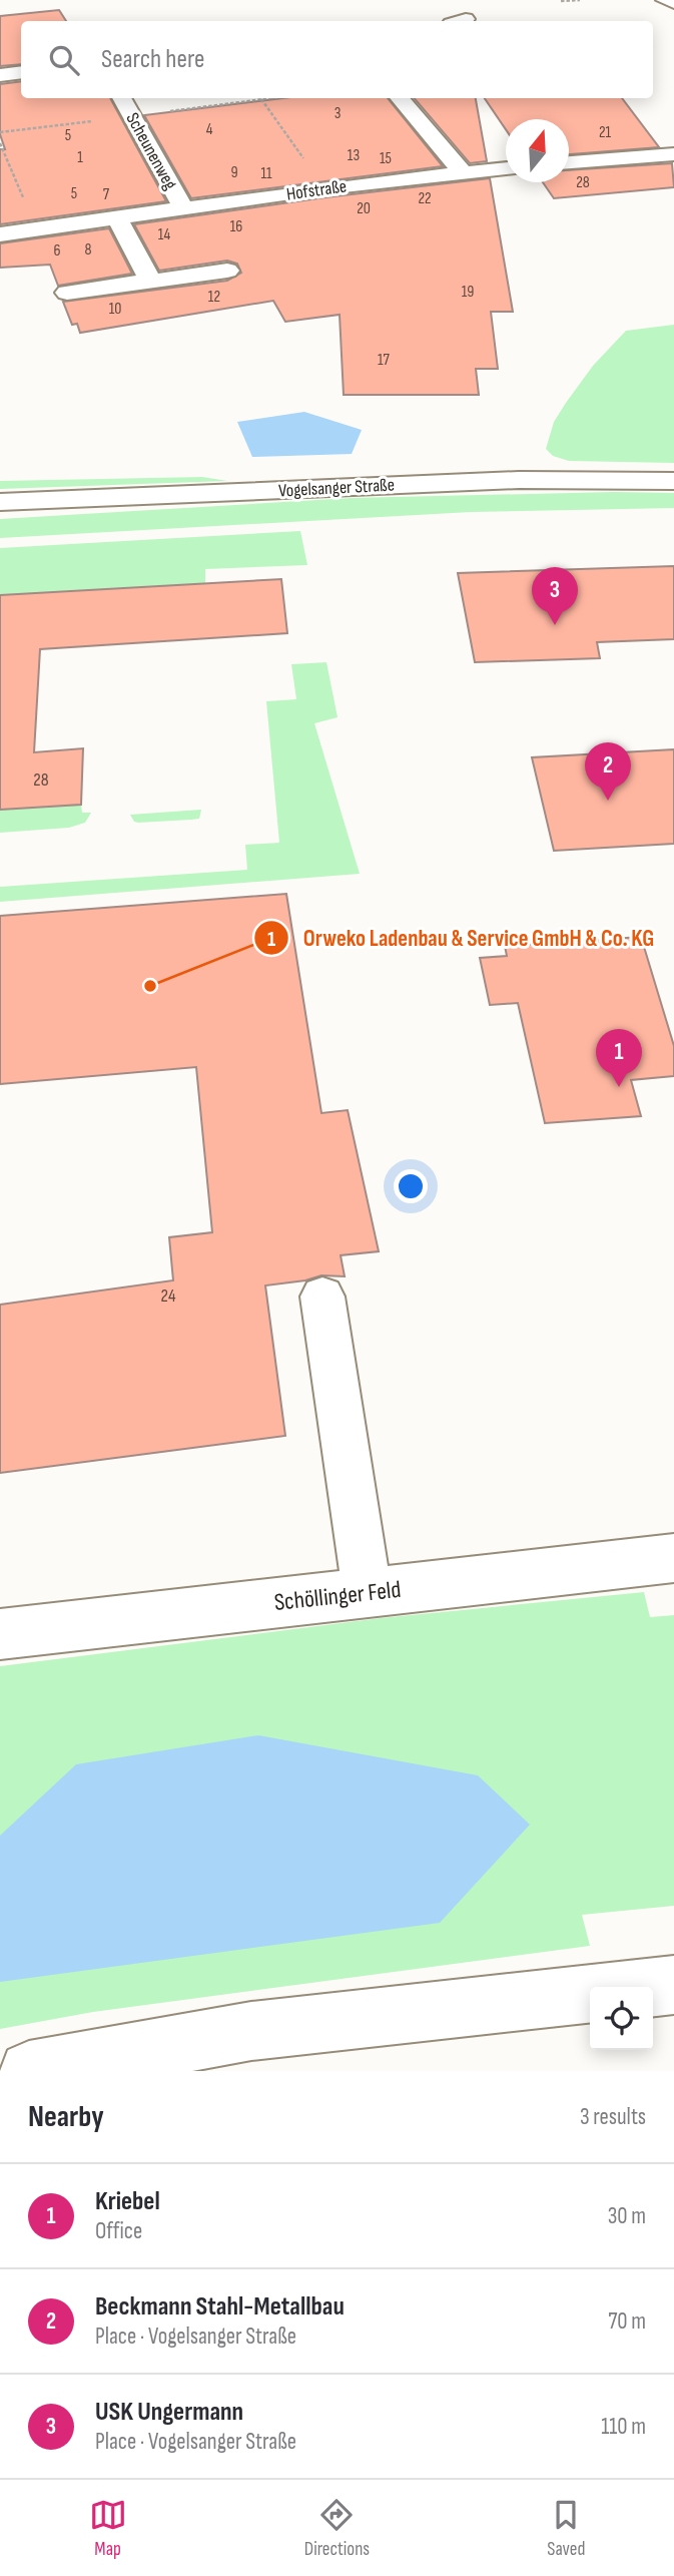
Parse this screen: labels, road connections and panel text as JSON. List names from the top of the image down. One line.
{"streets":{"street":["Scheunenweg","Hofstraße","Vogelsanger Straße","Schöllinger Feld"]},"crossings":[["Scheunenweg","Hofstraße"]],"places":["Orweko Ladenbau & Service GmbH & Co. KG"],"house_numbers":["3","4","21","5","13","1","15","9","11","28","5","7","22","20","16","14","8","6","19","12","10","17","28","24"],"north":"top","page":{"search":"Search here","pins":["3","2","1"],"heading":["Nearby","3 results"],"list":[{"mark":"1","name":"Kriebel","note":"Office","value":"30 m"},{"mark":"2","name":"Beckmann Stahl-Metallbau","note":"Place · Vogelsanger Straße","value":"70 m"},{"mark":"3","name":"USK Ungermann","note":"Place · Vogelsanger Straße","value":"110 m"}],"nav":["Map","Directions","Saved"]}}
